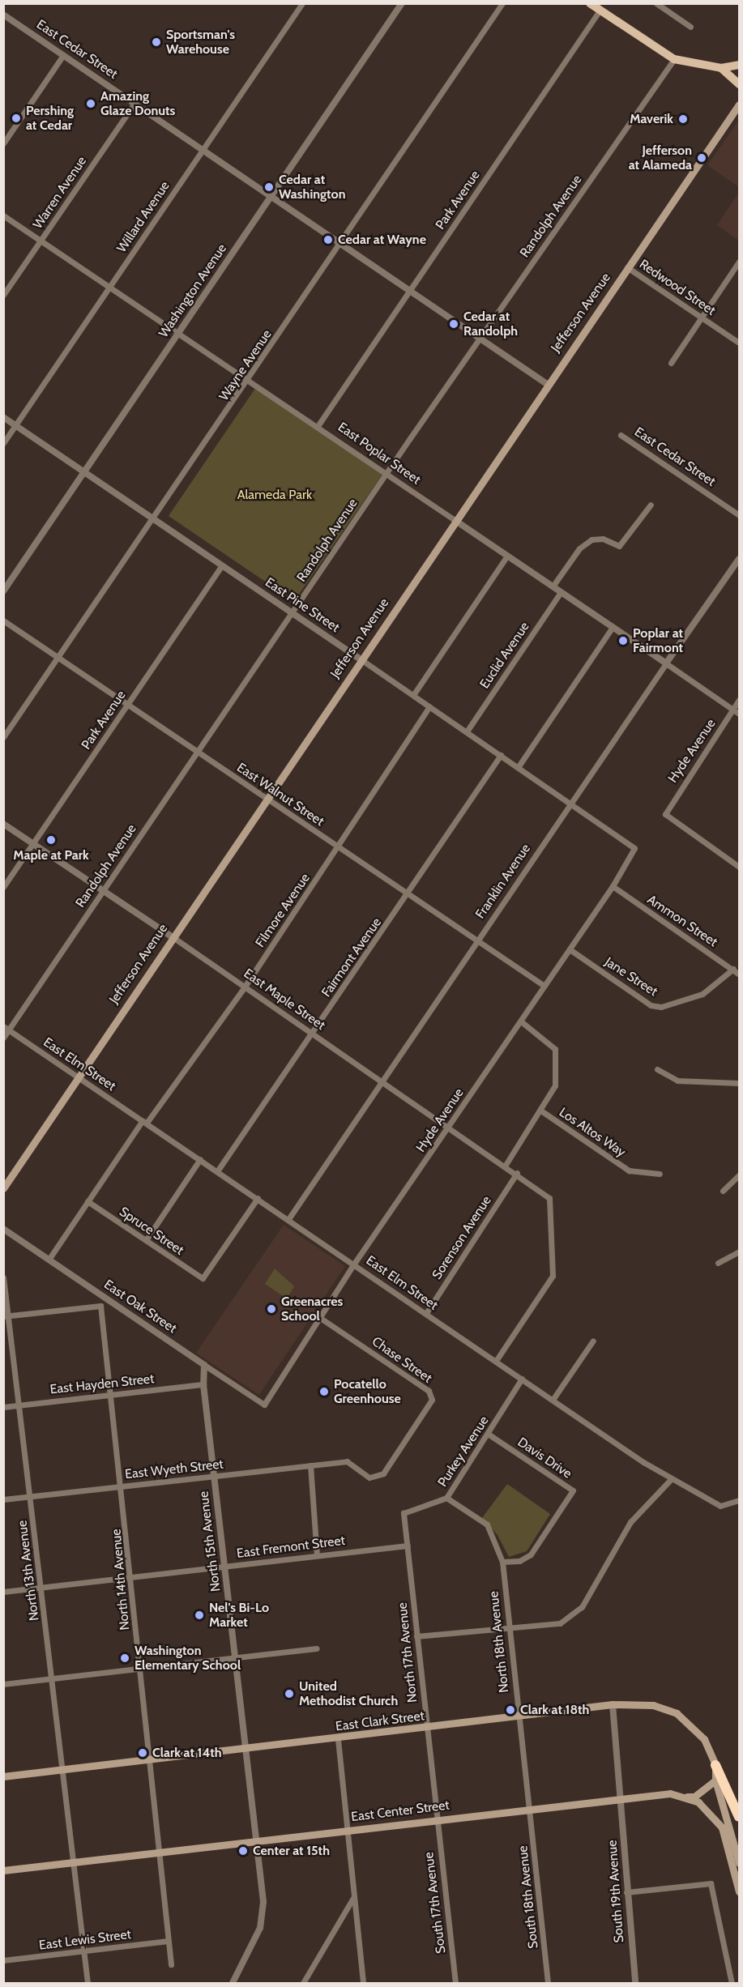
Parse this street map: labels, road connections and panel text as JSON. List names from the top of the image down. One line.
{"streets":{"main road":["Jefferson Avenue","East Clark Street","East Center Street"],"street":["East Cedar Street","Warren Avenue","Park Avenue","Randolph Avenue","Willard Avenue","Redwood Street","Washington Avenue","Wayne Avenue","East Poplar Street","East Pine Street","Euclid Avenue","Hyde Avenue","East Walnut Street","Franklin Avenue","Filmore Avenue","Ammon Street","Fairmont Avenue","Jane Street","East Maple Street","East Elm Street","Los Altos Way","Spruce Street","Sorenson Avenue","East Oak Street","Chase Street","East Hayden Street","Purkey Avenue","Davis Drive","East Wyeth Street","North 15th Avenue","East Fremont Street","North 13th Avenue","North 14th Avenue","North 18th Avenue","North 17th Avenue","South 19th Avenue","South 18th Avenue","South 17th Avenue","East Lewis Street"]},"crossings":[["East Cedar Street","Warren Avenue"],["East Cedar Street","Park Avenue"],["East Cedar Street","Randolph Avenue"],["East Cedar Street","Willard Avenue"],["East Cedar Street","Washington Avenue"],["East Cedar Street","Jefferson Avenue"],["East Cedar Street","Wayne Avenue"],["Warren Avenue","East Poplar Street"],["Park Avenue","East Poplar Street"],["Park Avenue","East Pine Street"],["Park Avenue","East Walnut Street"],["Park Avenue","East Maple Street"],["Randolph Avenue","East Poplar Street"],["Randolph Avenue","East Pine Street"],["Randolph Avenue","East Walnut Street"],["Randolph Avenue","East Maple Street"],["Randolph Avenue","East Elm Street"],["Willard Avenue","East Poplar Street"],["Willard Avenue","East Pine Street"],["Redwood Street","Jefferson Avenue"],["Washington Avenue","East Poplar Street"],["Washington Avenue","East Pine Street"],["Jefferson Avenue","East Poplar Street"],["Jefferson Avenue","East Pine Street"],["Jefferson Avenue","East Walnut Street"],["Jefferson Avenue","East Maple Street"],["Jefferson Avenue","East Elm Street"],["Wayne Avenue","East Poplar Street"],["Wayne Avenue","East Pine Street"],["Wayne Avenue","East Walnut Street"],["East Poplar Street","Euclid Avenue"],["East Poplar Street","Hyde Avenue"],["East Poplar Street","Franklin Avenue"],["East Pine Street","Euclid Avenue"],["East Pine Street","Hyde Avenue"],["East Pine Street","Franklin Avenue"],["East Pine Street","Filmore Avenue"],["East Pine Street","Fairmont Avenue"],["Hyde Avenue","East Walnut Street"],["Hyde Avenue","Ammon Street"],["Hyde Avenue","Jane Street"],["Hyde Avenue","East Maple Street"],["Hyde Avenue","East Elm Street"],["Hyde Avenue","East Oak Street"],["Hyde Avenue","Chase Street"],["East Walnut Street","Franklin Avenue"],["East Walnut Street","Filmore Avenue"],["East Walnut Street","Fairmont Avenue"],["Franklin Avenue","East Maple Street"],["Franklin Avenue","East Elm Street"],["Filmore Avenue","East Maple Street"],["Filmore Avenue","East Elm Street"],["Filmore Avenue","Spruce Street"],["Filmore Avenue","East Oak Street"],["Ammon Street","Jane Street"],["Fairmont Avenue","East Maple Street"],["Fairmont Avenue","East Elm Street"],["East Maple Street","East Elm Street"],["East Maple Street","Sorenson Avenue"],["East Elm Street","Spruce Street"],["East Elm Street","Sorenson Avenue"],["East Elm Street","Purkey Avenue"],["East Oak Street","North 15th Avenue"],["Chase Street","East Wyeth Street"],["East Hayden Street","North 15th Avenue"],["East Hayden Street","North 13th Avenue"],["East Hayden Street","North 14th Avenue"],["Purkey Avenue","Davis Drive"],["Purkey Avenue","North 18th Avenue"],["Purkey Avenue","North 17th Avenue"],["Davis Drive","North 18th Avenue"],["East Wyeth Street","North 15th Avenue"],["East Wyeth Street","North 13th Avenue"],["East Wyeth Street","North 14th Avenue"],["North 15th Avenue","East Fremont Street"],["North 15th Avenue","East Clark Street"],["North 15th Avenue","East Center Street"],["East Fremont Street","North 13th Avenue"],["East Fremont Street","North 14th Avenue"],["East Fremont Street","North 17th Avenue"],["North 13th Avenue","East Clark Street"],["North 13th Avenue","East Center Street"],["North 13th Avenue","East Lewis Street"],["North 14th Avenue","East Clark Street"],["North 14th Avenue","East Center Street"],["North 14th Avenue","East Lewis Street"],["North 18th Avenue","East Clark Street"],["North 18th Avenue","East Center Street"],["North 18th Avenue","South 18th Avenue"],["North 17th Avenue","East Clark Street"],["North 17th Avenue","East Center Street"],["North 17th Avenue","South 17th Avenue"],["East Clark Street","South 19th Avenue"],["East Center Street","South 19th Avenue"],["East Center Street","South 18th Avenue"],["East Center Street","South 17th Avenue"]],"parks":["Alameda Park"],"places":["Sportsman's Warehouse","Amazing Glaze Donuts","Pershing at Cedar","Maverik","Jefferson at Alameda","Cedar at Washington","Cedar at Wayne","Cedar at Randolph","Poplar at Fairmont","Maple at Park","Greenacres School","Pocatello Greenhouse","Nel's Bi-Lo Market","Washington Elementary School","United Methodist Church","Clark at 18th","Clark at 14th","Center at 15th"]}
